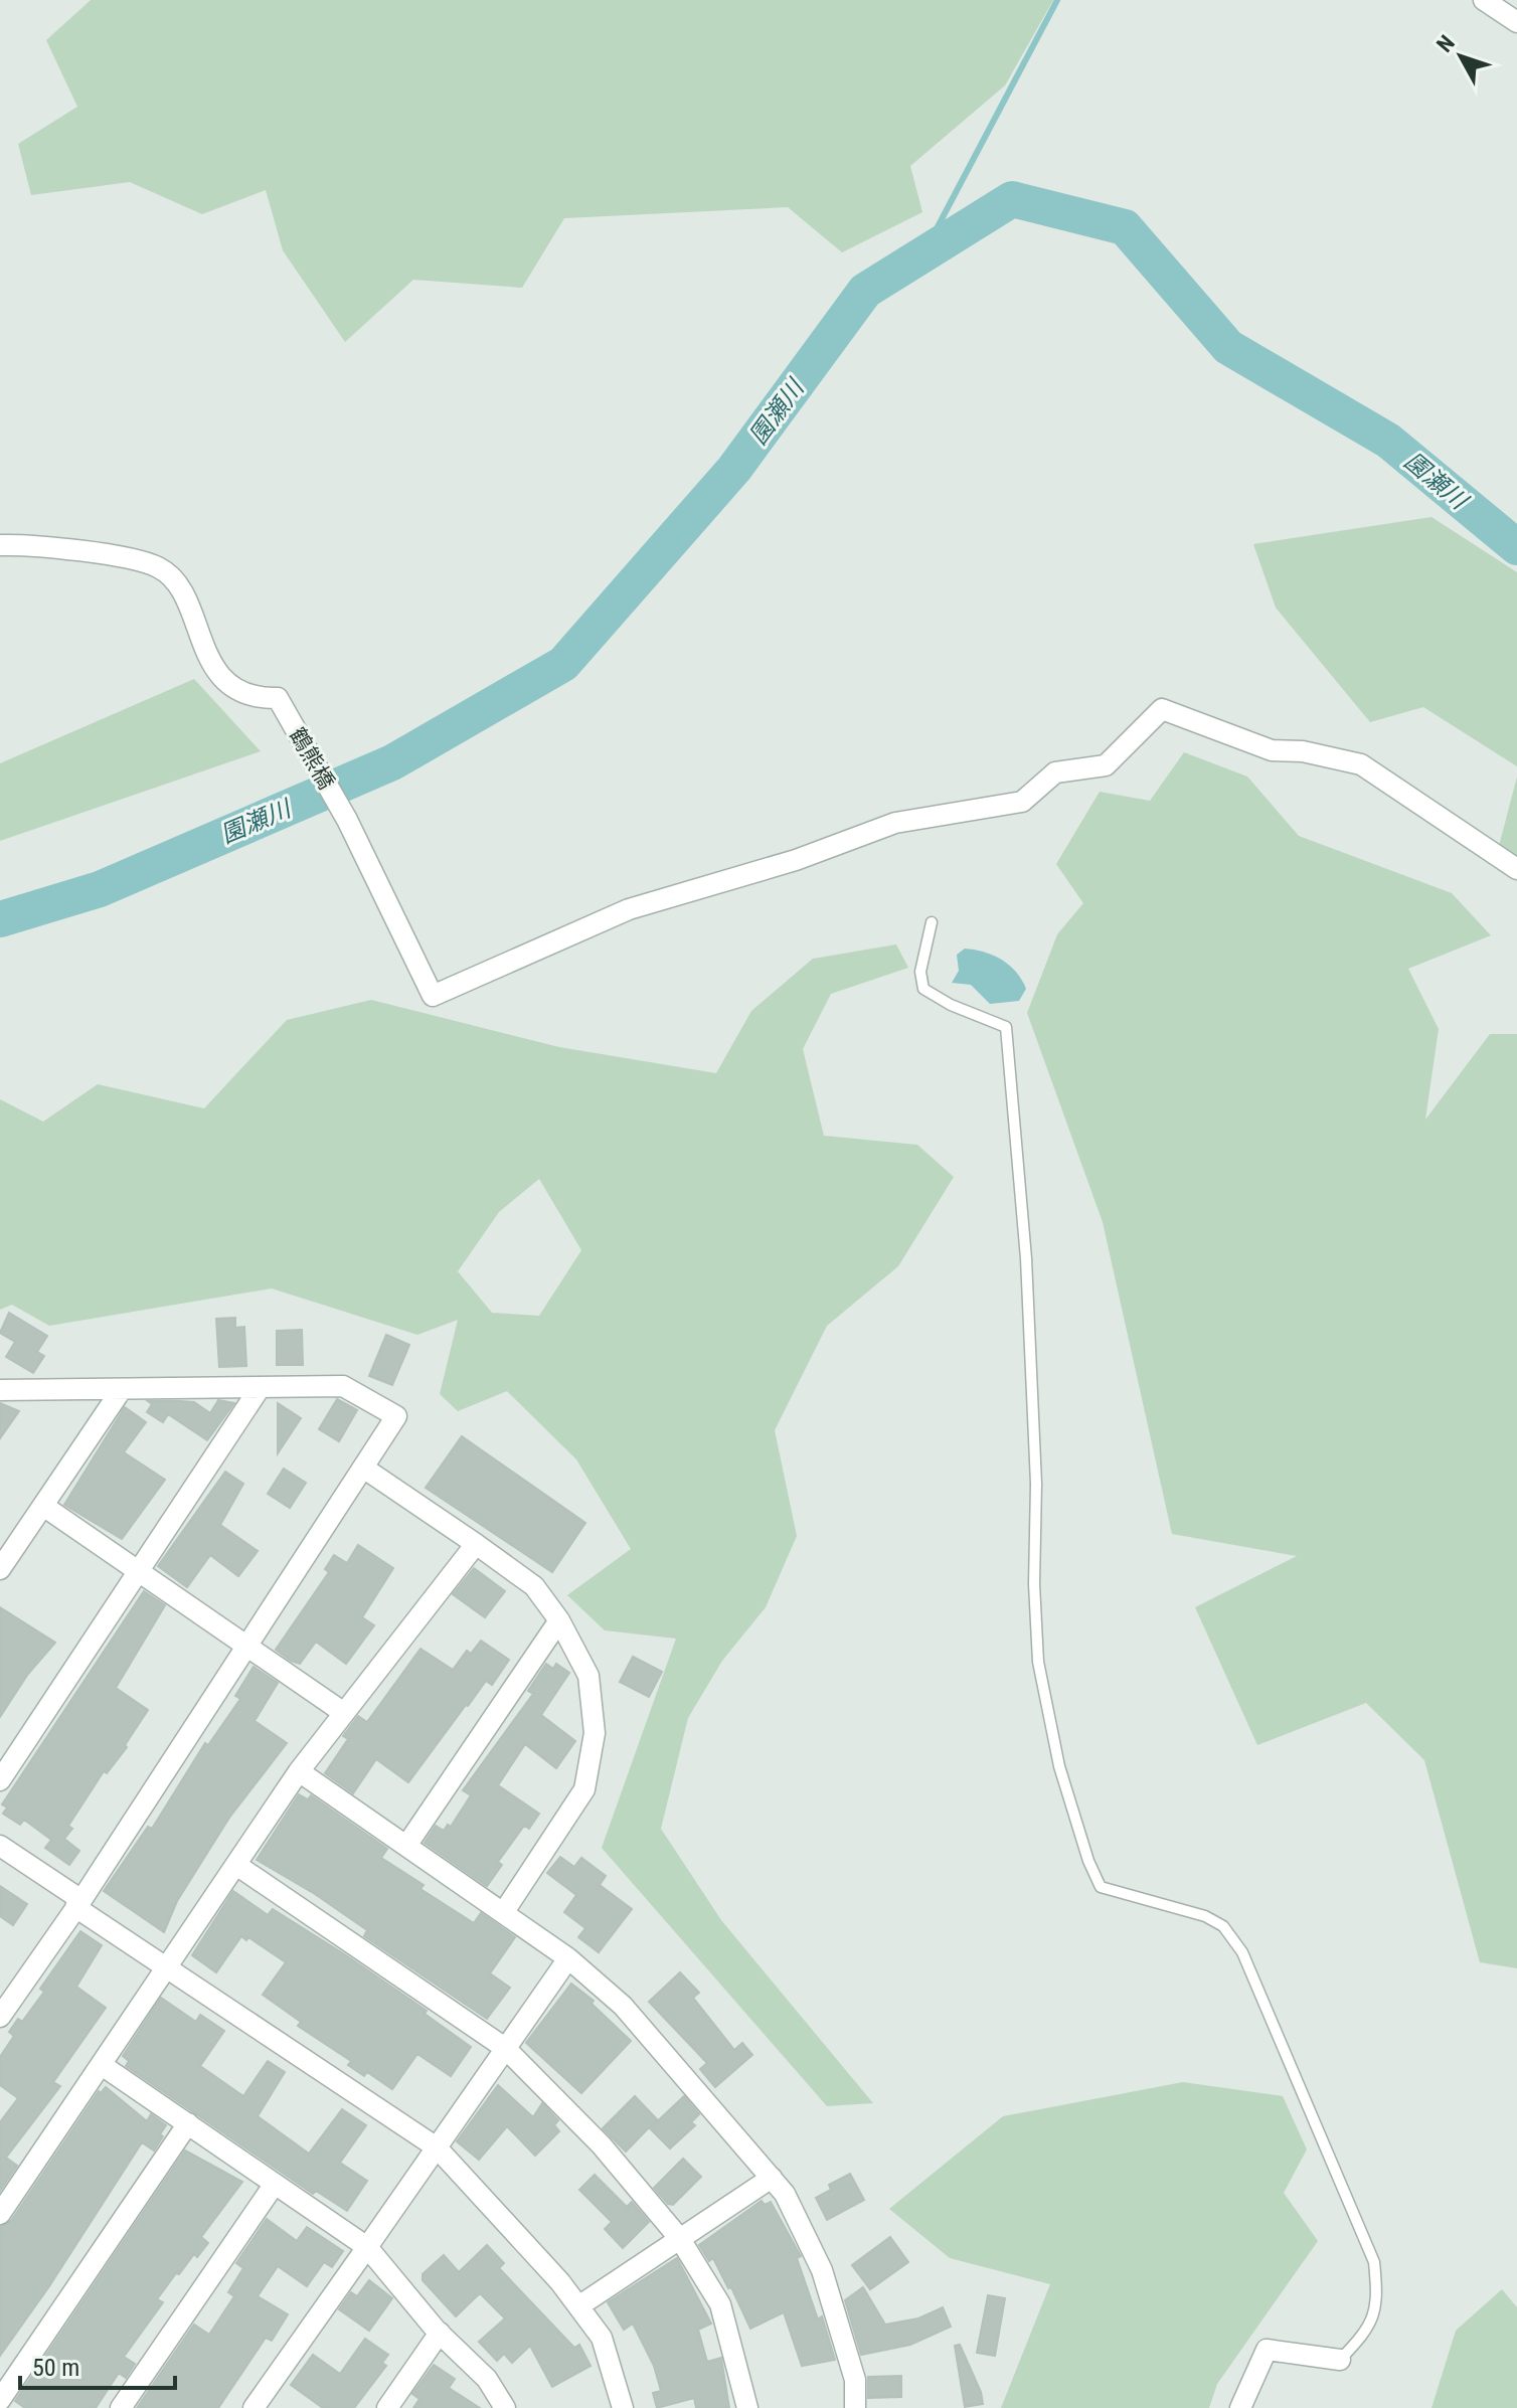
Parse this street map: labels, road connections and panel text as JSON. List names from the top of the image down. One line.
{"streets":{"street":["鶴熊橋"]},"water":["園瀬川"],"scale_bar":"50 m","north":"top left"}
